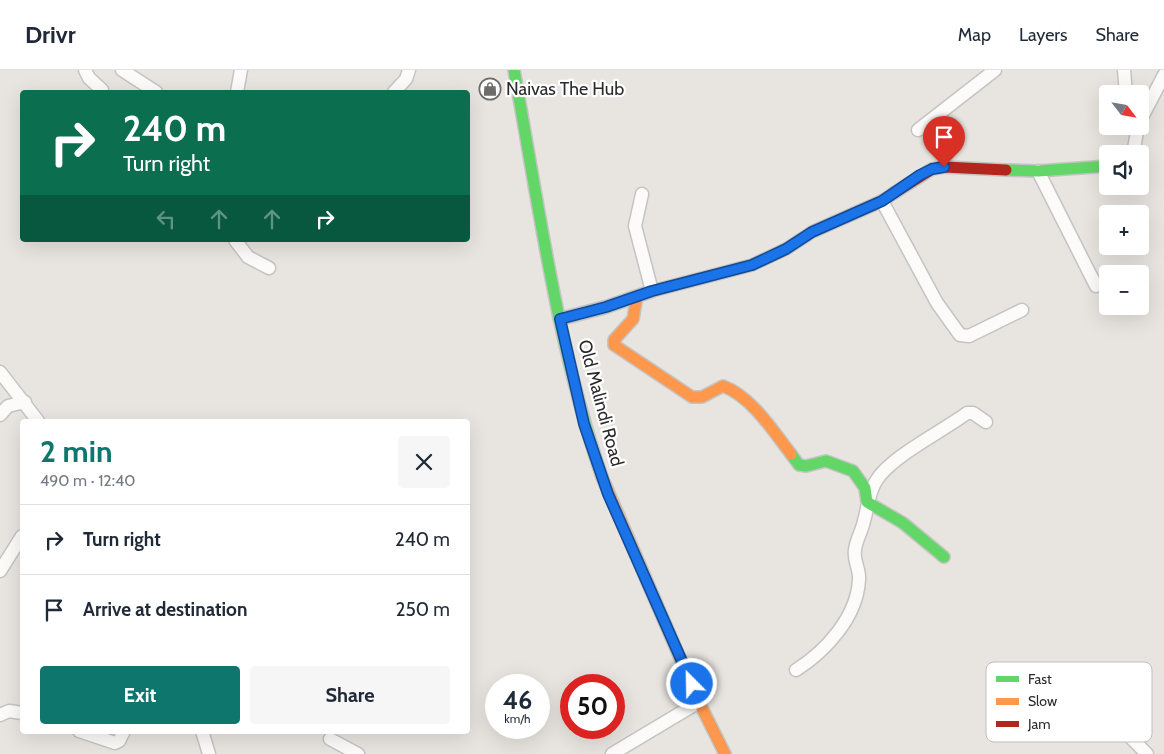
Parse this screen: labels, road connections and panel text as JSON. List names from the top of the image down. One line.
{"streets":{"street":["Old Malindi Road"]},"places":{"shop":["Naivas The Hub"]},"legend":["Fast","Slow","Jam"],"north":"bottom right","page":{"header":"Drivr","nav":["Map","Layers","Share"],"map_buttons":["+","−"],"turn":["240 m","Turn right"],"heading":["2 min","490 m · 12:40"],"list":[{"name":"Turn right","value":"240 m"},{"name":"Arrive at destination","value":"250 m"}],"buttons":["Exit","Share"],"speed":"46 km/h","limit":"50"}}
